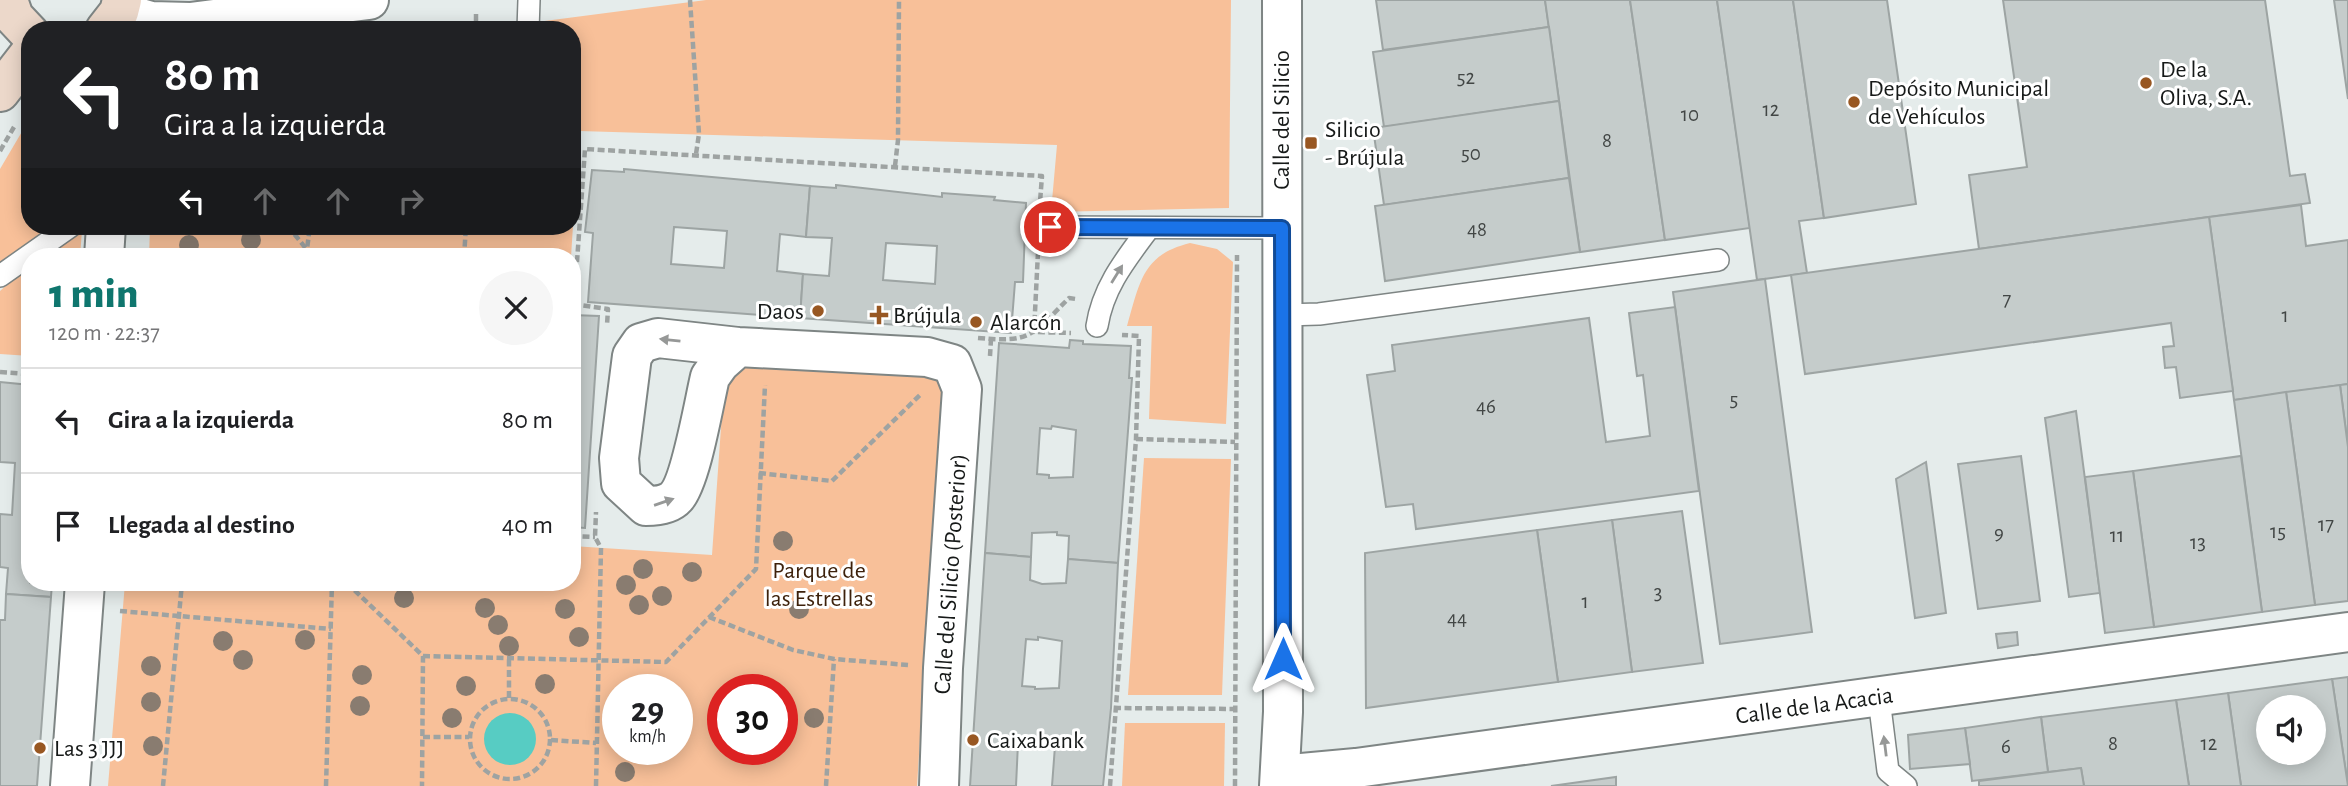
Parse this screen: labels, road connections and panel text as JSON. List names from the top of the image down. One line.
{"streets":{"street":["Calle del Silicio","Calle del Silicio (Posterior)","Calle de la Acacia"]},"crossings":[["Calle del Silicio","Calle de la Acacia"]],"parks":["Parque de las Estrellas"],"places":{"other":["De la Oliva, S.A.","Depósito Municipal de Vehículos","Daos","Alarcón","Caixabank","Las 3 JJJ"],"transit":["Silicio - Brújula"],"health":["Brújula"]},"house_numbers":["52","12","10","8","50","48","7","1","5","46","17","15","9","11","13","3","1","44","8","12","6"],"page":{"turn":["80 m","Gira a la izquierda"],"heading":["1 min","120 m · 22:37"],"list":[{"name":"Gira a la izquierda","value":"80 m"},{"name":"Llegada al destino","value":"40 m"}],"speed":"29 km/h","limit":"30"}}
